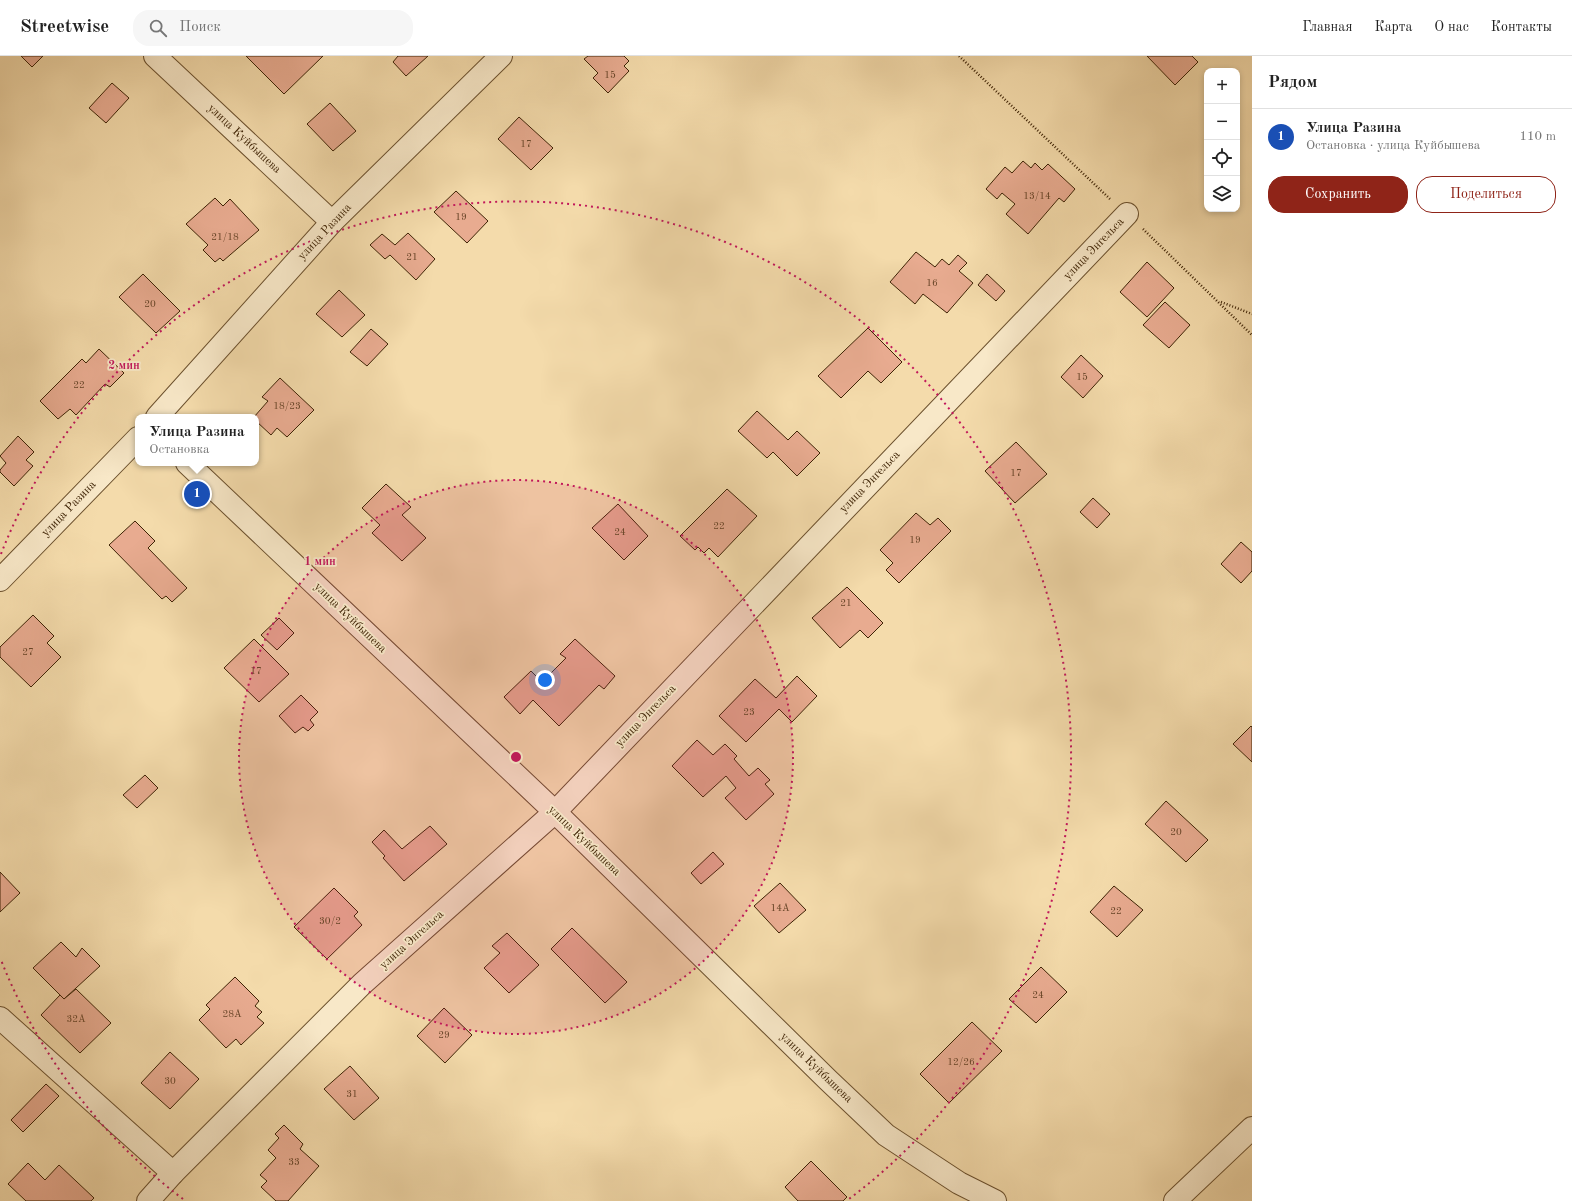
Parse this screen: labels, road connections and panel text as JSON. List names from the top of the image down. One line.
{"streets":{"street":["улица Куйбышева","улица Разина","улица Энгельса"]},"crossings":[["улица Куйбышева","улица Разина"],["улица Куйбышева","улица Энгельса"]],"house_numbers":["15","17","13/14","19","21/18","21","16","20","15","22","18/23","17","22","24","19","21","27","17","23","20","14А","22","30/2","24","28А","32А","29","12/26","30","31","33"],"page":{"header":"Streetwise","search":"Поиск","nav":["Главная","Карта","О нас","Контакты"],"heading":"Рядом","map_buttons":["+","−"],"list":[{"mark":"1","name":"Улица Разина","note":"Остановка · улица Куйбышева","value":"110 m"}],"buttons":["Сохранить","Поделиться"],"popup":["Улица Разина","Остановка"],"pins":"1"},"rings":["2 мин","1 мин"]}
